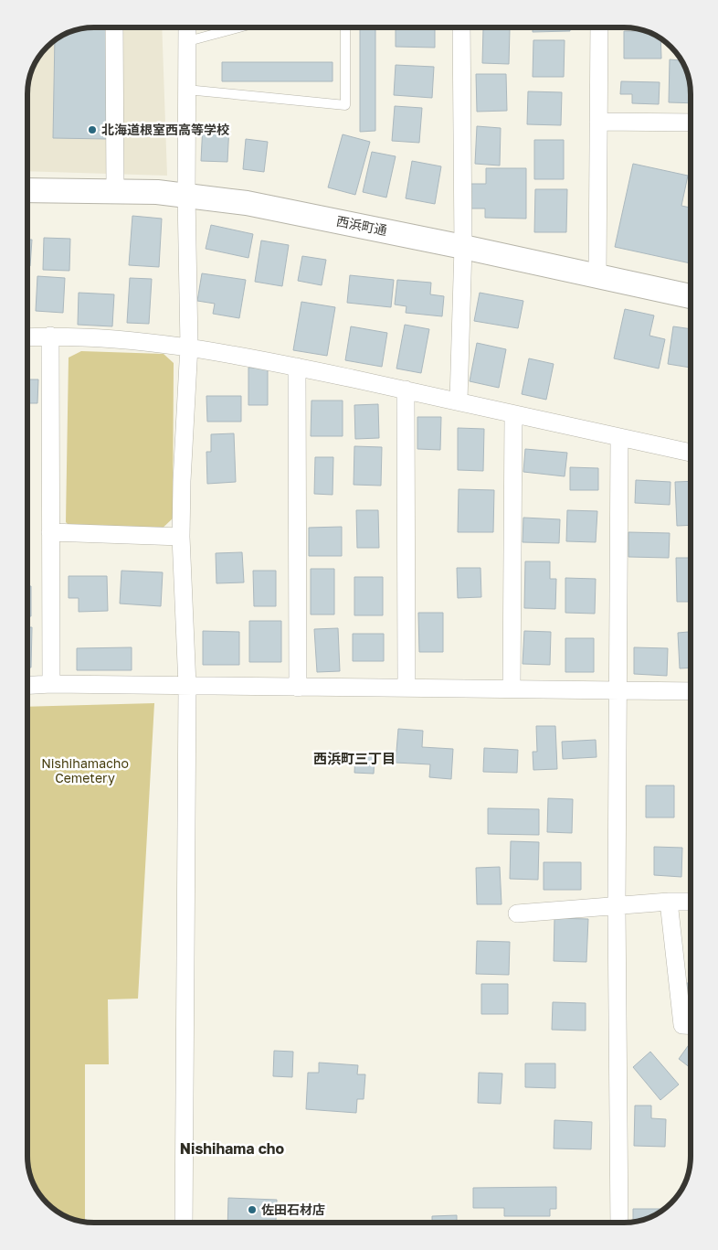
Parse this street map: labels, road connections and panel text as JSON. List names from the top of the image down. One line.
{"streets":{"street":["西浜町通"]},"districts":["西浜町三丁目","Nishihama cho"],"parks":["Nishihamacho Cemetery"],"places":["北海道根室西高等学校","佐田石材店"]}
